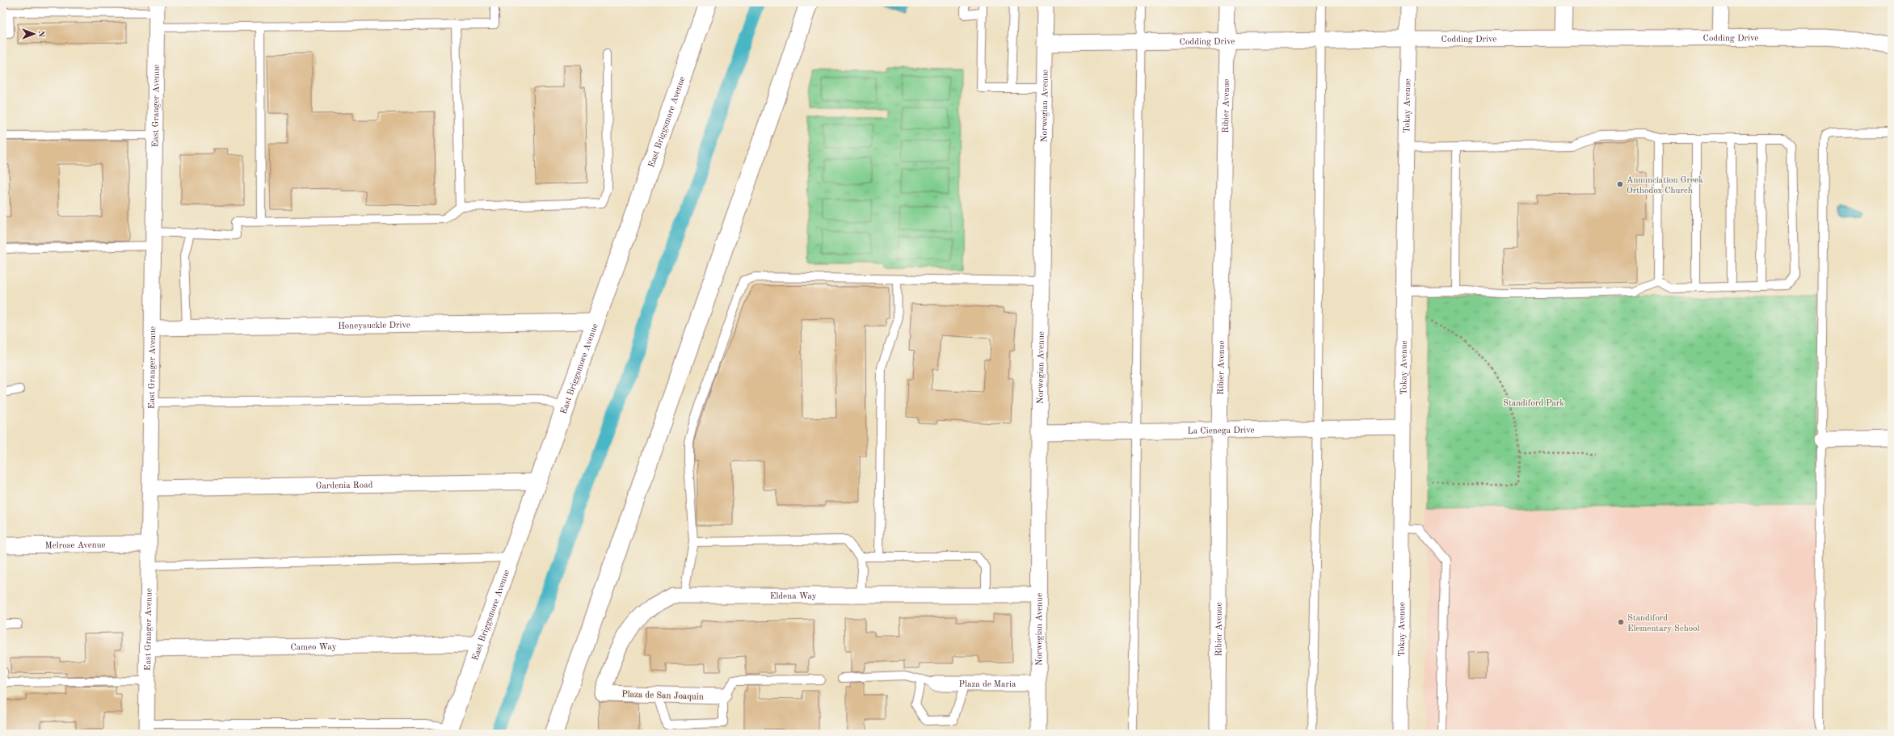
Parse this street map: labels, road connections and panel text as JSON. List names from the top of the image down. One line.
{"streets":{"main road":["East Briggsmore Avenue"],"street":["Codding Drive","East Granger Avenue","Norwegian Avenue","Ribier Avenue","Tokay Avenue","Honeysuckle Drive","La Cienega Drive","Gardenia Road","Melrose Avenue","Eldena Way","Cameo Way","Plaza de Maria","Plaza de San Joaquin"]},"crossings":[["Codding Drive","Norwegian Avenue"],["Codding Drive","Ribier Avenue"],["Codding Drive","Tokay Avenue"],["East Granger Avenue","Honeysuckle Drive"],["East Granger Avenue","Gardenia Road"],["East Granger Avenue","Melrose Avenue"],["East Granger Avenue","Cameo Way"],["Norwegian Avenue","La Cienega Drive"],["Norwegian Avenue","Eldena Way"],["Norwegian Avenue","Plaza de Maria"],["Ribier Avenue","La Cienega Drive"],["Tokay Avenue","La Cienega Drive"],["East Briggsmore Avenue","Honeysuckle Drive"],["East Briggsmore Avenue","Gardenia Road"],["East Briggsmore Avenue","Cameo Way"],["Eldena Way","Plaza de San Joaquin"]],"parks":["Standiford Park"],"places":["Annunciation Greek Orthodox Church","Standiford Elementary School"],"north":"right"}
